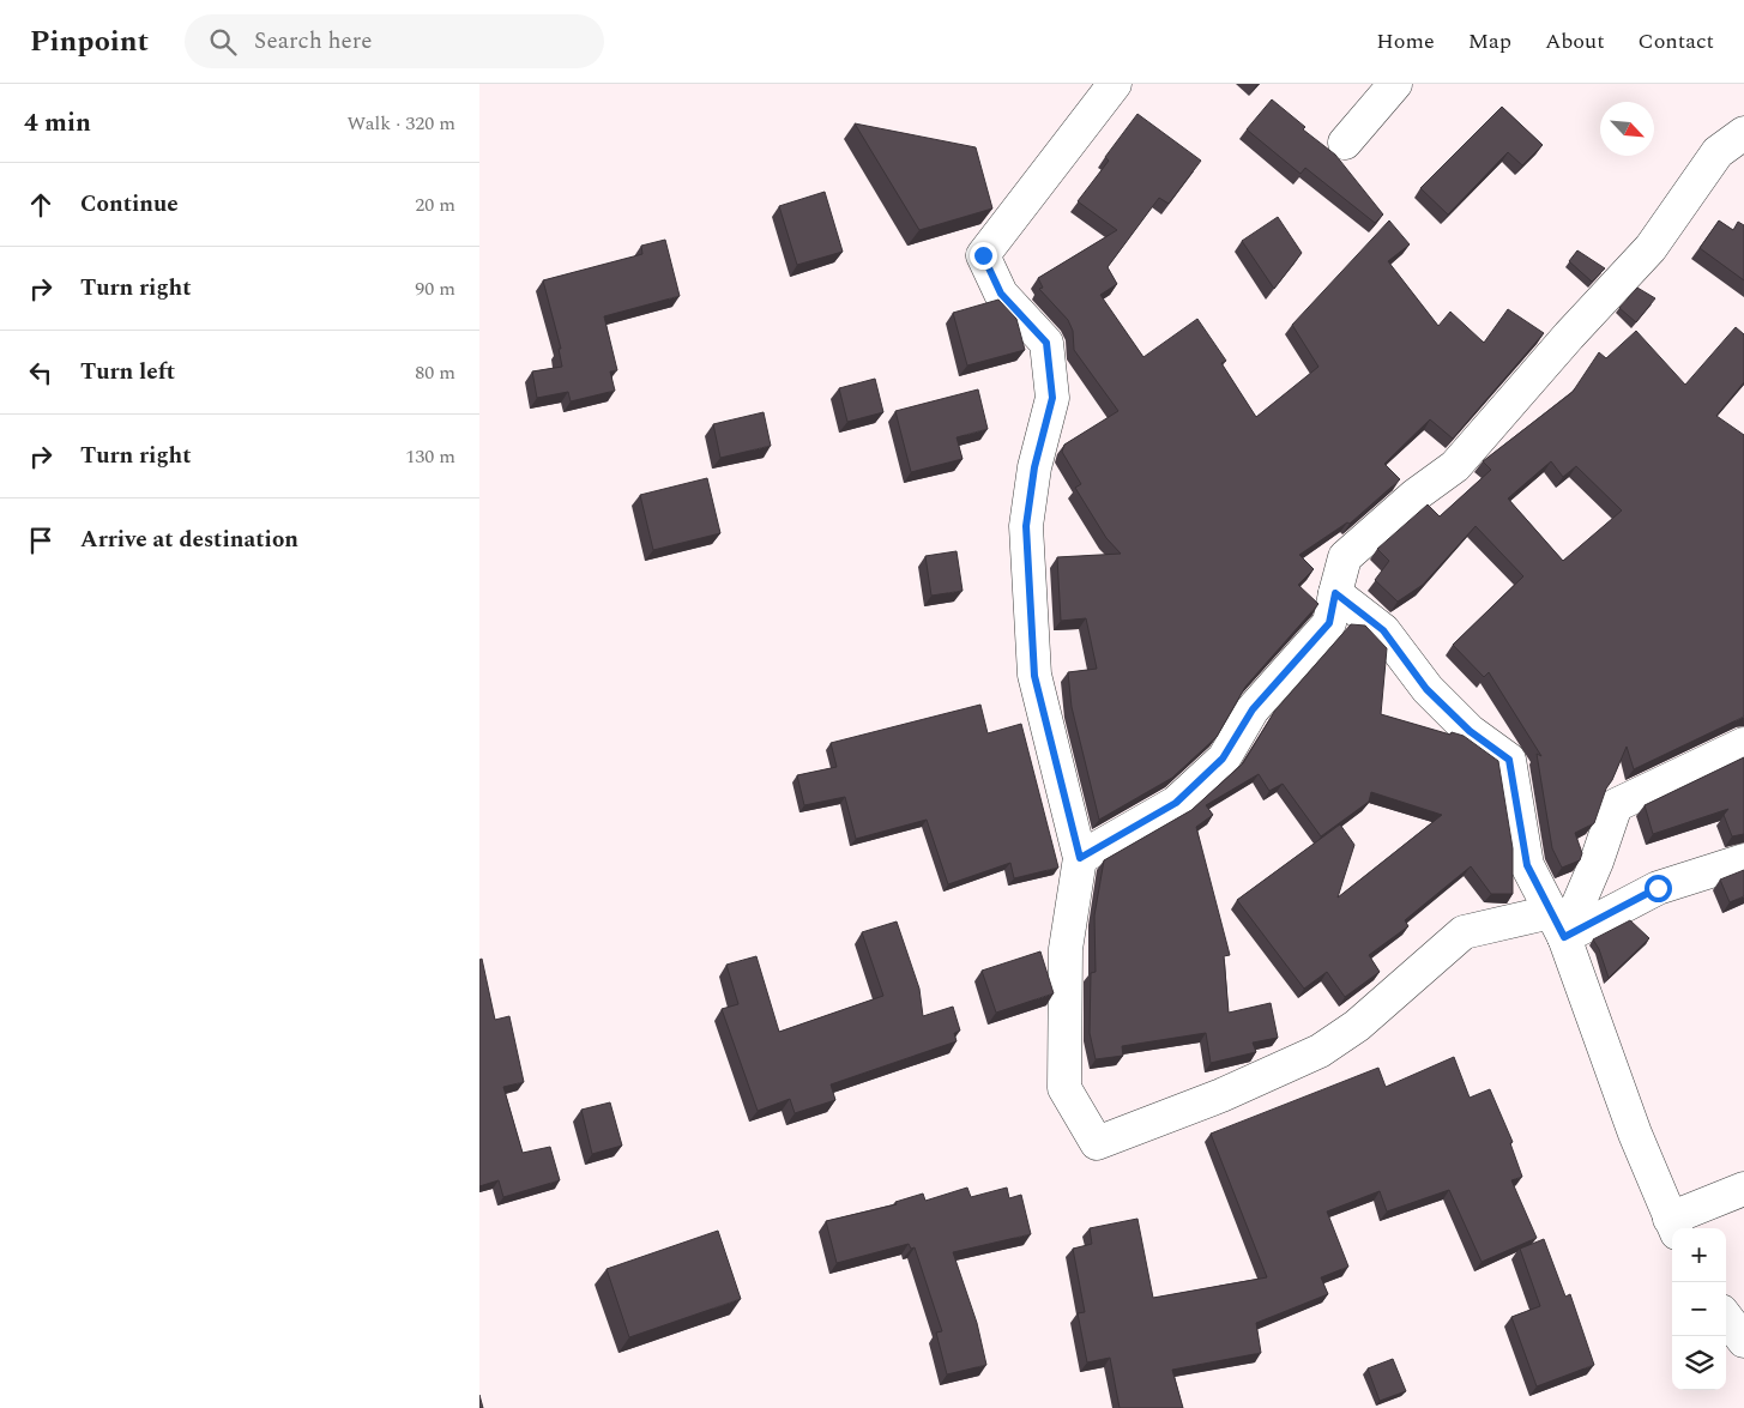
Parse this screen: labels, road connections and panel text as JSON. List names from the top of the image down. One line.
{"north":"bottom right","page":{"header":"Pinpoint","search":"Search here","nav":["Home","Map","About","Contact"],"heading":["4 min","Walk · 320 m"],"list":[["Continue","20 m"],["Turn right","90 m"],["Turn left","80 m"],["Turn right","130 m"],"Arrive at destination"],"map_buttons":["+","−"]}}
